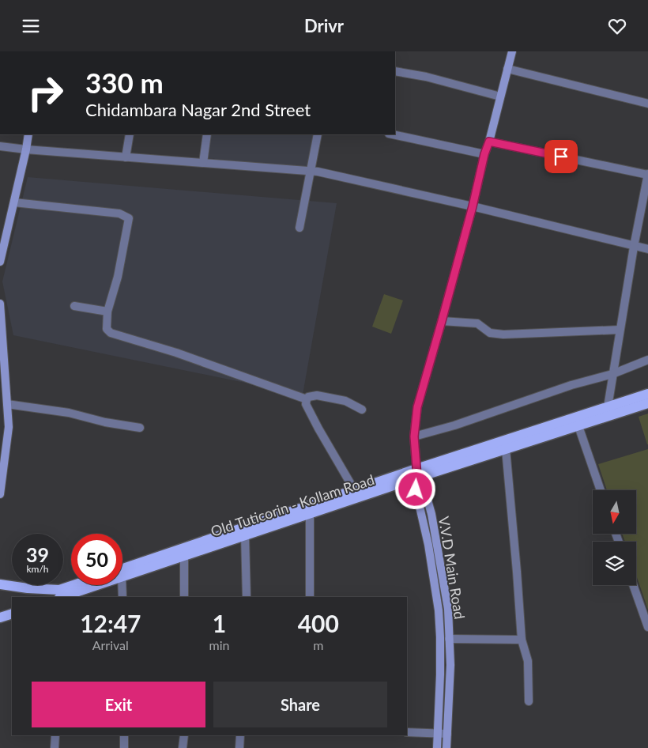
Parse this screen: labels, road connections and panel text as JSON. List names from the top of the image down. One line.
{"streets":{"main road":["Old Tuticorin - Kollam Road","V.V.D Main Road"]},"crossings":[["Old Tuticorin - Kollam Road","V.V.D Main Road"]],"north":"bottom","page":{"header":"Drivr","turn":["330 m","Chidambara Nagar 2nd Street"],"speed":"39 km/h","limit":"50","eta":["12:47","Arrival","1","min","400","m"],"buttons":["Exit","Share"]}}
